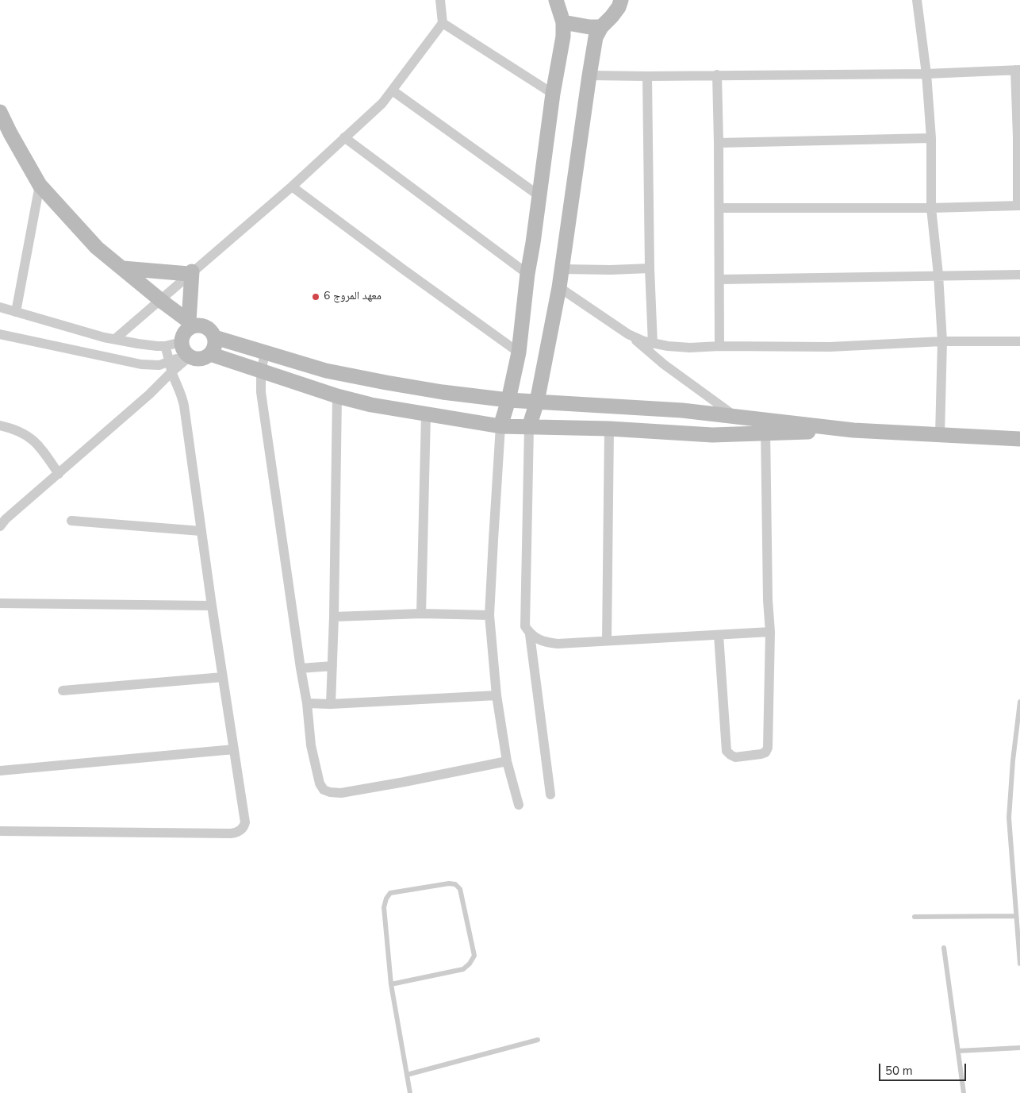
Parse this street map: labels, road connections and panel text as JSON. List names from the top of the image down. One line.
{"places":["معهد المروج 6"],"scale_bar":"50 m"}
